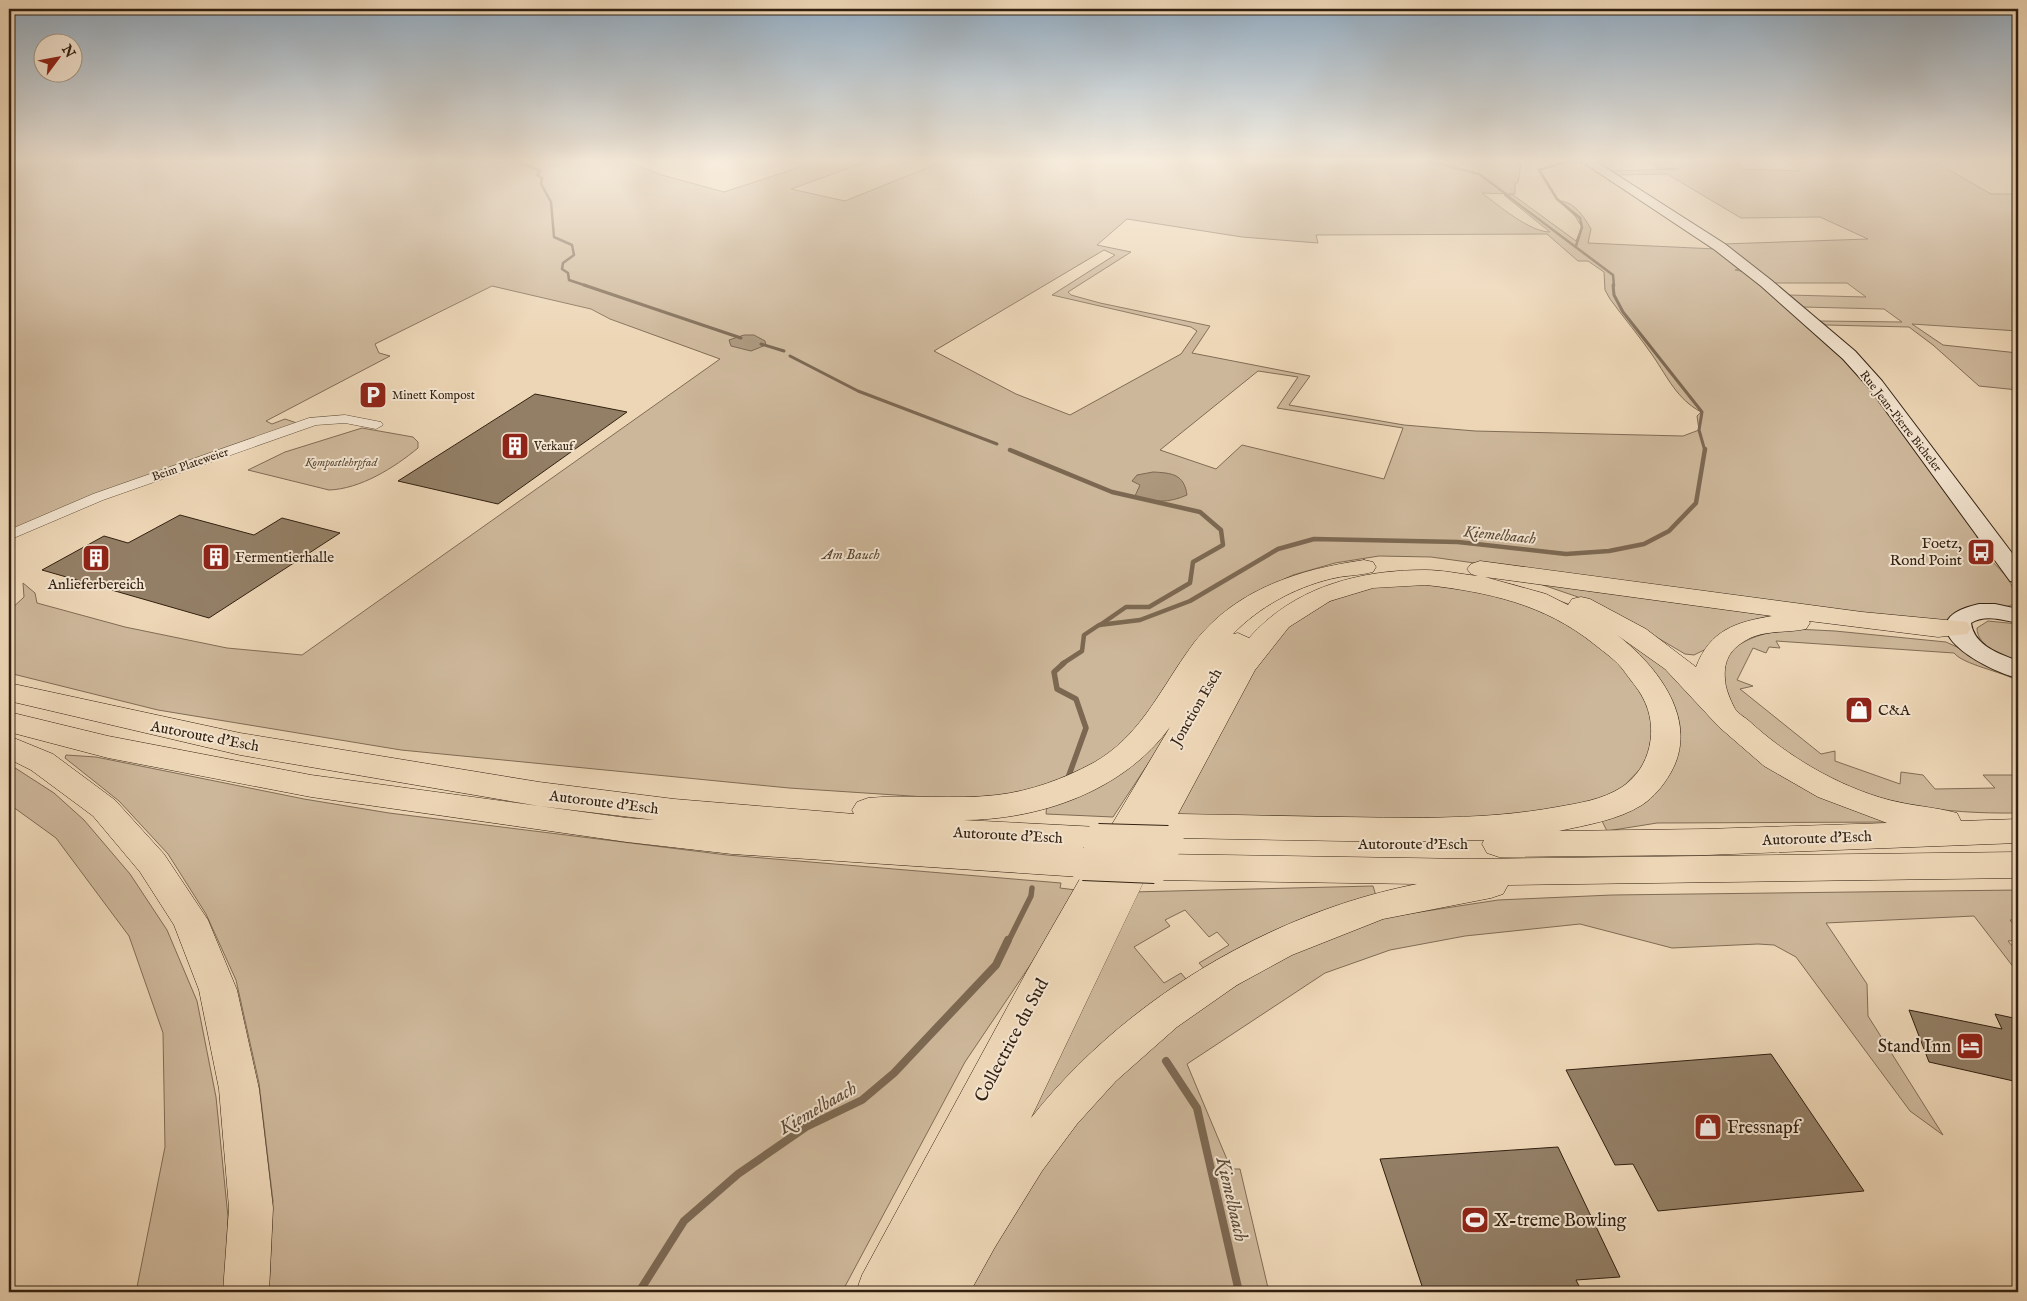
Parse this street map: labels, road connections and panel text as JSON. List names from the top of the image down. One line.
{"streets":{"highway":["Jonction Esch","Autoroute d'Esch","Collectrice du Sud"],"main road":["Rue Jean-Pierre Bicheler"],"street":["Beim Plateweier"]},"crossings":[["Jonction Esch","Collectrice du Sud"]],"water":["Kiemelbaach"],"parks":["Kompostlehrpfad","Am Bauch"],"places":{"parking":["Minett Kompost"],"building":["Verkauf","Fermentierhalle","Anlieferbereich"],"bus stop":["Foetz, Rond Point"],"shop":["C&A","Fressnapf"],"hotel":["Stand Inn"],"sports":["X-treme Bowling"]},"north":"top right"}
